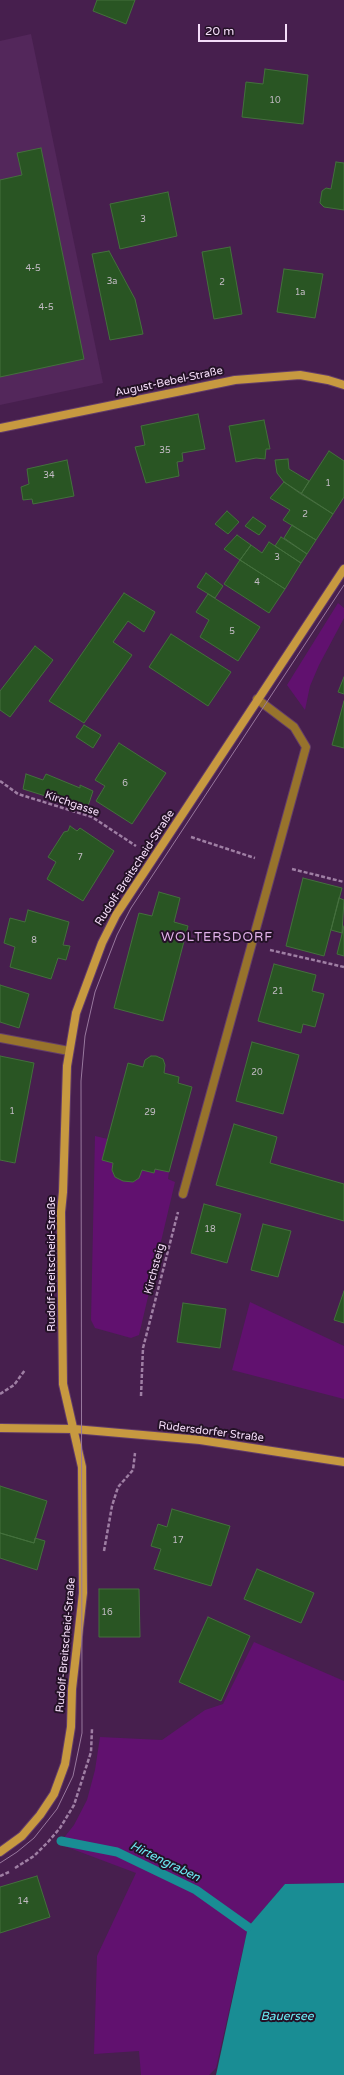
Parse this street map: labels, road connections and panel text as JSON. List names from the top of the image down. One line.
{"streets":{"street":["August-Bebel-Straße","Rudolf-Breitscheid-Straße","Rüdersdorfer Straße"],"path":["Kirchgasse","Kirchsteig"]},"crossings":[["Rudolf-Breitscheid-Straße","Rüdersdorfer Straße"]],"districts":["WOLTERSDORF"],"water":["Hirtengraben","Bauersee"],"house_numbers":["10","3","4-5","3a","2","1a","4-5","35","34","1","2","3","4","5","6","7","8","21","20","1","29","18","17","16","14"],"scale_bar":"20 m"}
